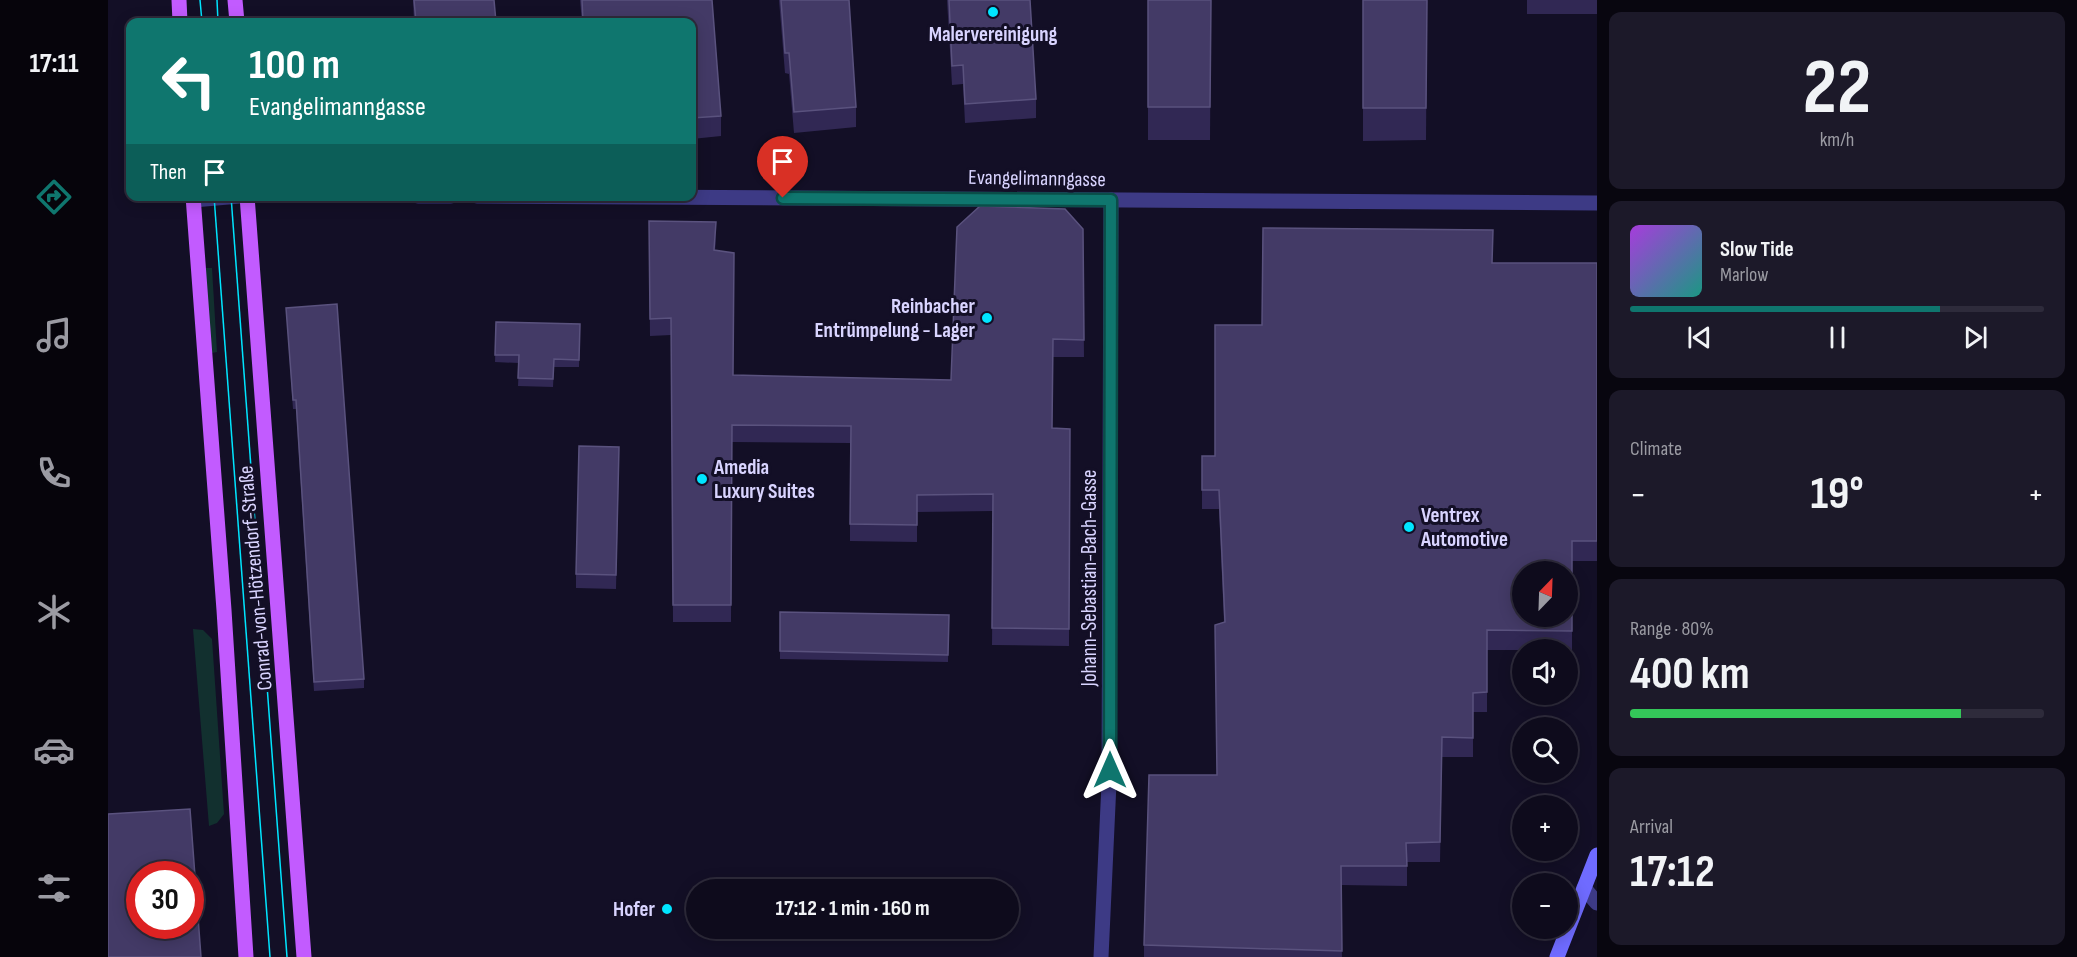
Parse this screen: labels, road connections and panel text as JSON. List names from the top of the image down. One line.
{"streets":{"main road":["Conrad-von-Hötzendorf-Straße"],"street":["Evangelimanngasse","Johann-Sebastian-Bach-Gasse"]},"crossings":[["Evangelimanngasse","Johann-Sebastian-Bach-Gasse"]],"places":["Malervereinigung","Reinbacher Entrümpelung - Lager","Amedia Luxury Suites","Ventrex Automotive","Hofer"],"north":"top right","page":{"tabs":"17:11","tile":[["22","km/h"],"Climate",["Range · 80%","400 km"],["Arrival","17:12"]],"turn":["100 m","Evangelimanngasse"],"then":"Then","song":["Slow Tide","Marlow"],"heat":["−","19°","+"],"map_buttons":["+","−"],"limit":"30","trip":"17:12 · 1 min · 160 m"}}
